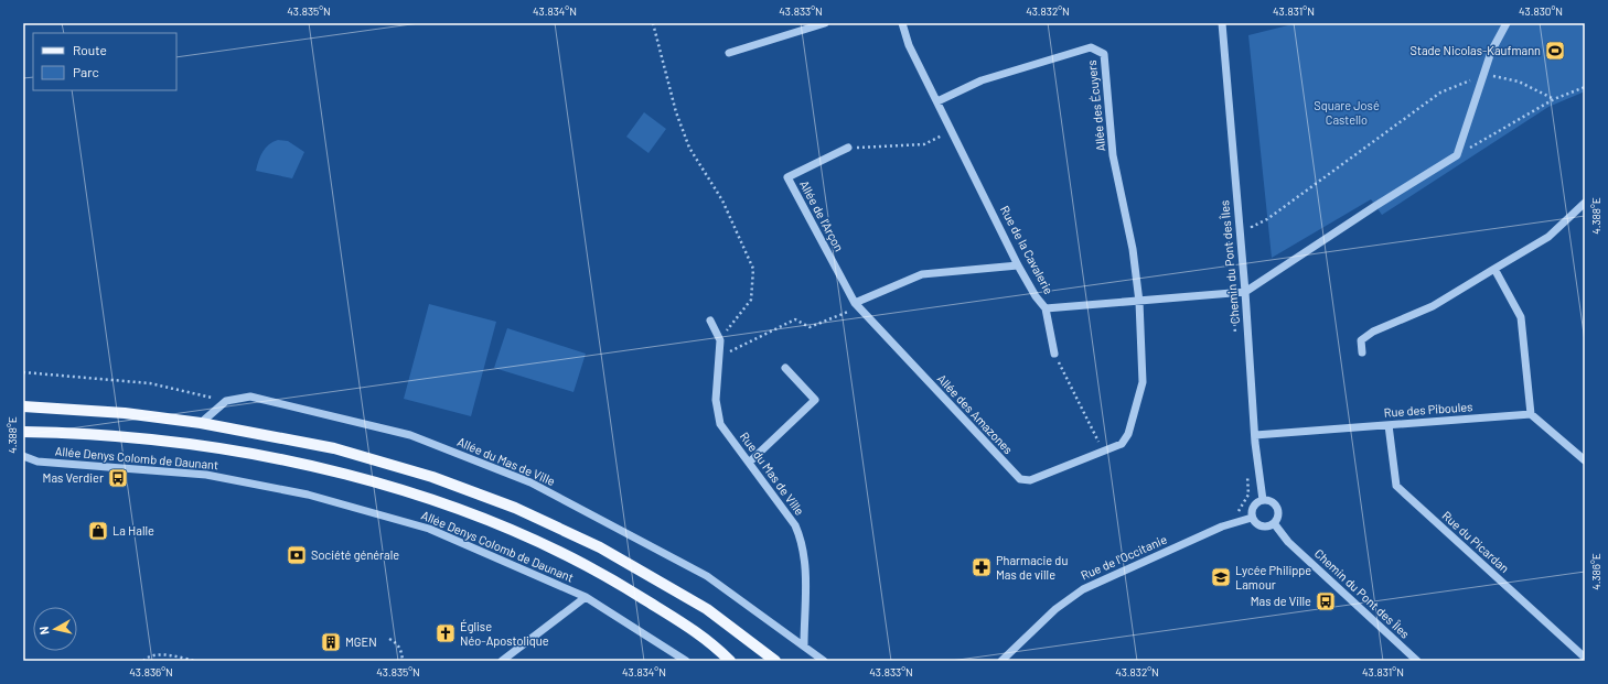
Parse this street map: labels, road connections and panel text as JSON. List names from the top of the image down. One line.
{"streets":{"street":["Allée des Écuyers","Allée de l'Arçon","Rue de la Cavalerie","Chemin du Pont des Îles","Rue des Piboules","Allée des Amazones","Allée Denys Colomb de Daunant","Allée du Mas de Ville","Rue du Mas de Ville","Rue du Picardan","Rue de l'Occitanie"]},"crossings":[["Allée des Écuyers","Rue de la Cavalerie"],["Allée des Écuyers","Allée des Amazones"],["Allée de l'Arçon","Allée des Amazones"],["Rue de la Cavalerie","Chemin du Pont des Îles"],["Rue de la Cavalerie","Allée des Amazones"],["Chemin du Pont des Îles","Rue des Piboules"],["Chemin du Pont des Îles","Rue de l'Occitanie"],["Rue des Piboules","Rue du Picardan"],["Allée du Mas de Ville","Rue du Mas de Ville"]],"parks":["Square José Castello"],"places":{"sports":["Stade Nicolas-Kaufmann"],"bus stop":["Mas Verdier","Mas de Ville"],"shop":["La Halle"],"bank":["Société générale"],"pharmacy":["Pharmacie du Mas de ville"],"school or university":["Lycée Philippe Lamour"],"church":["Église Néo-Apostolique"],"building":["MGEN"]},"legend":["Route","Parc"],"north":"left","coordinates":["43.835°N","43.834°N","43.833°N","43.832°N","43.831°N","43.830°N","4.388°E","4.386°E","43.836°N"]}
